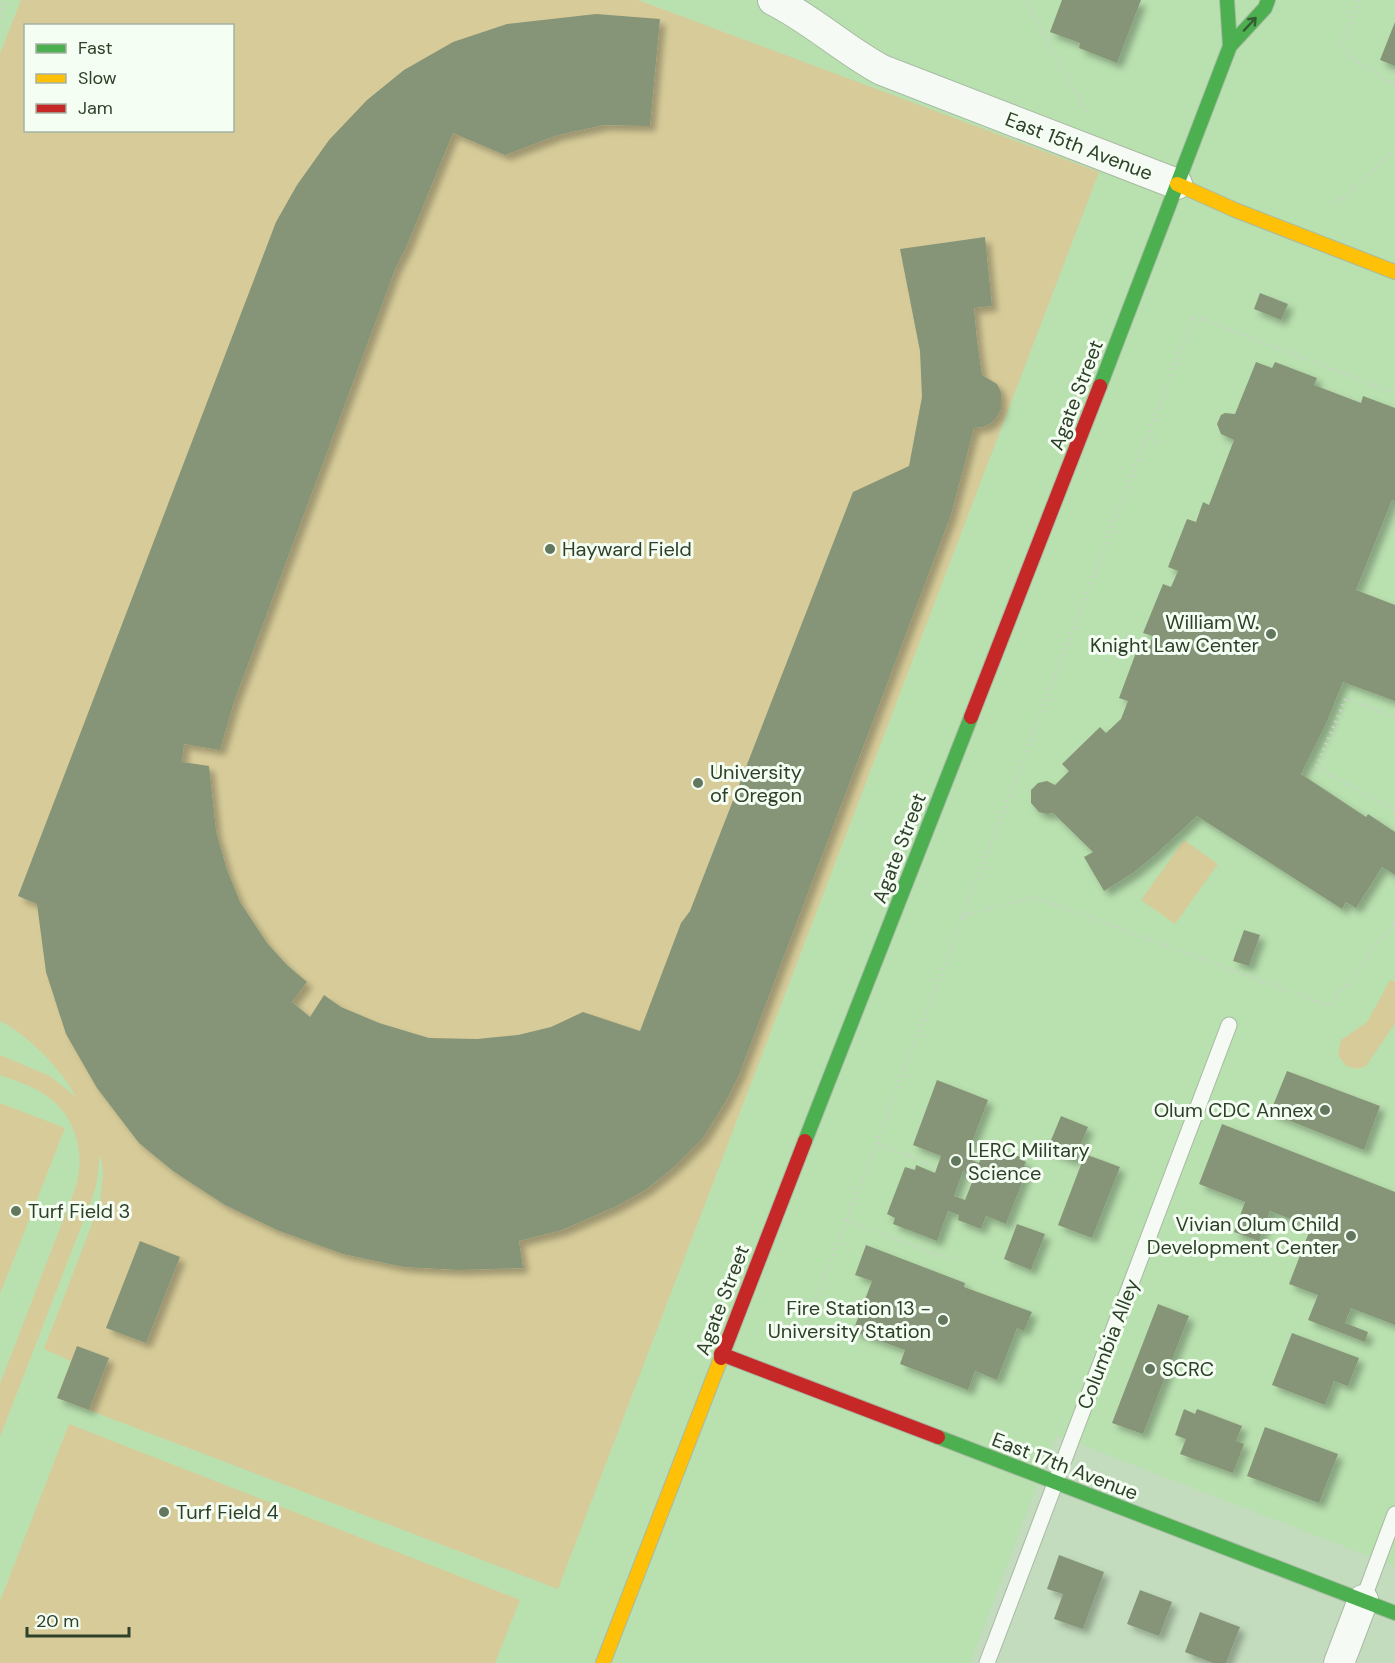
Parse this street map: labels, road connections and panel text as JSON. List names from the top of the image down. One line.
{"streets":{"street":["East 15th Avenue","Agate Street","East 17th Avenue"],"lane":["Columbia Alley"]},"crossings":[["East 15th Avenue","Agate Street"],["Agate Street","East 17th Avenue"],["Columbia Alley","East 17th Avenue"]],"places":["Hayward Field","William W. Knight Law Center","University of Oregon","Olum CDC Annex","LERC Military Science","Turf Field 3","Vivian Olum Child Development Center","Fire Station 13 - University Station","SCRC","Turf Field 4"],"legend":["Fast","Slow","Jam"],"scale_bar":"20 m"}
